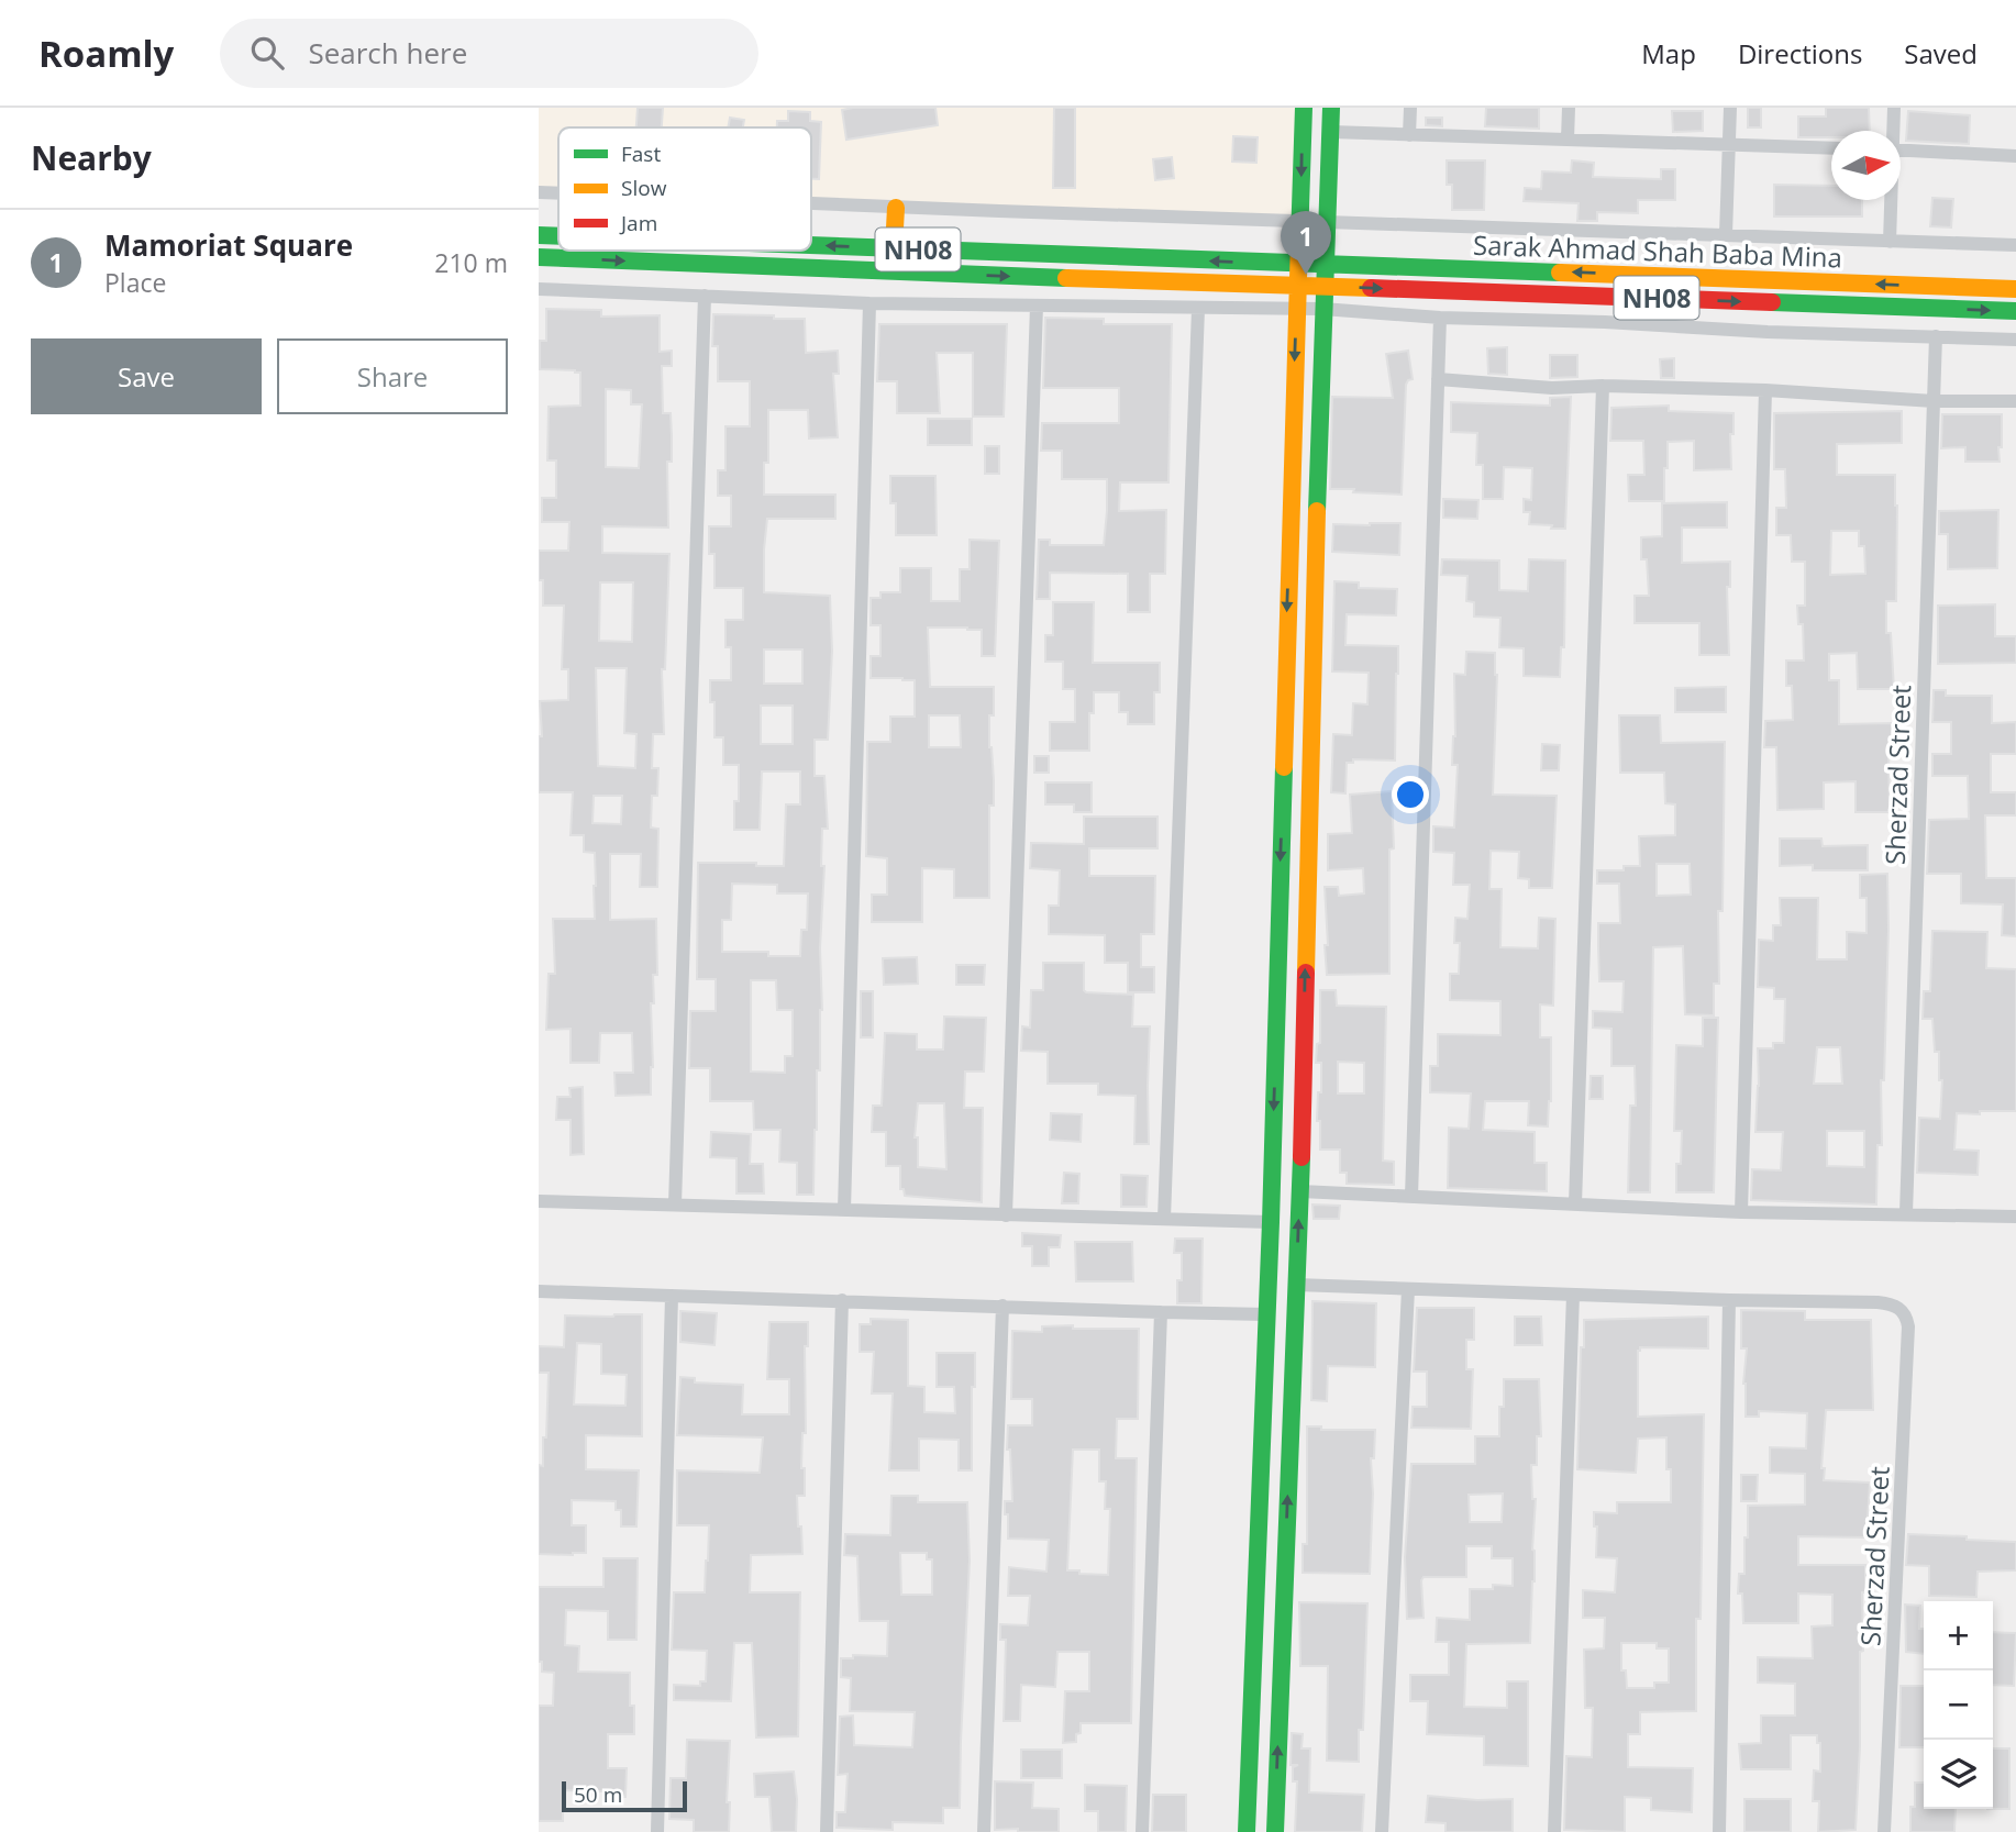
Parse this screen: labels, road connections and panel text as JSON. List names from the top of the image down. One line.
{"streets":{"main road":["NH08","Sarak Ahmad Shah Baba Mina"],"street":["Sherzad Street"]},"crossings":[["NH08","Sarak Ahmad Shah Baba Mina"]],"legend":["Fast","Slow","Jam"],"scale_bar":"50 m","north":"right","page":{"header":"Roamly","search":"Search here","nav":["Map","Directions","Saved"],"heading":"Nearby","list":[{"mark":"1","name":"Mamoriat Square","note":"Place","value":"210 m"}],"pins":"1","buttons":["Save","Share"],"map_buttons":["+","−"],"scale":"50 m"}}
